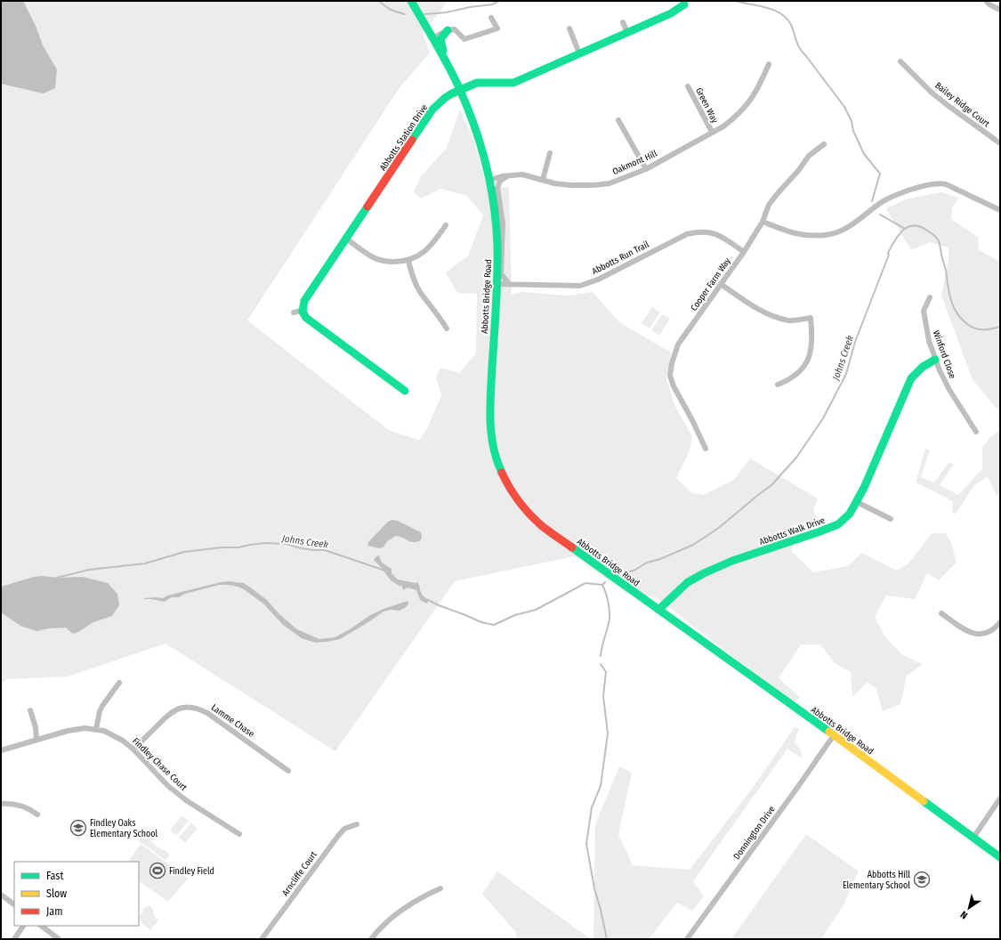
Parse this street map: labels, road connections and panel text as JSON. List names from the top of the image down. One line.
{"streets":{"main road":["Abbotts Station Drive","Abbotts Bridge Road","Abbotts Walk Drive"],"street":["Bailey Ridge Court","Green Way","Oakmont Hill","Abbotts Run Trail","Cooper Farm Way","Winford Close","Lamme Chase","Findley Chase Court","Donnington Drive","Arncliffe Court"]},"crossings":[["Green Way","Oakmont Hill"],["Abbotts Station Drive","Abbotts Bridge Road"],["Oakmont Hill","Abbotts Bridge Road"],["Abbotts Run Trail","Cooper Farm Way"],["Abbotts Run Trail","Abbotts Bridge Road"],["Abbotts Bridge Road","Abbotts Walk Drive"],["Abbotts Bridge Road","Donnington Drive"],["Winford Close","Abbotts Walk Drive"],["Lamme Chase","Findley Chase Court"]],"water":["Johns Creek"],"places":{"school or university":["Findley Oaks Elementary School","Abbotts Hill Elementary School"],"sports":["Findley Field"]},"legend":["Fast","Slow","Jam"],"north":"bottom left"}
